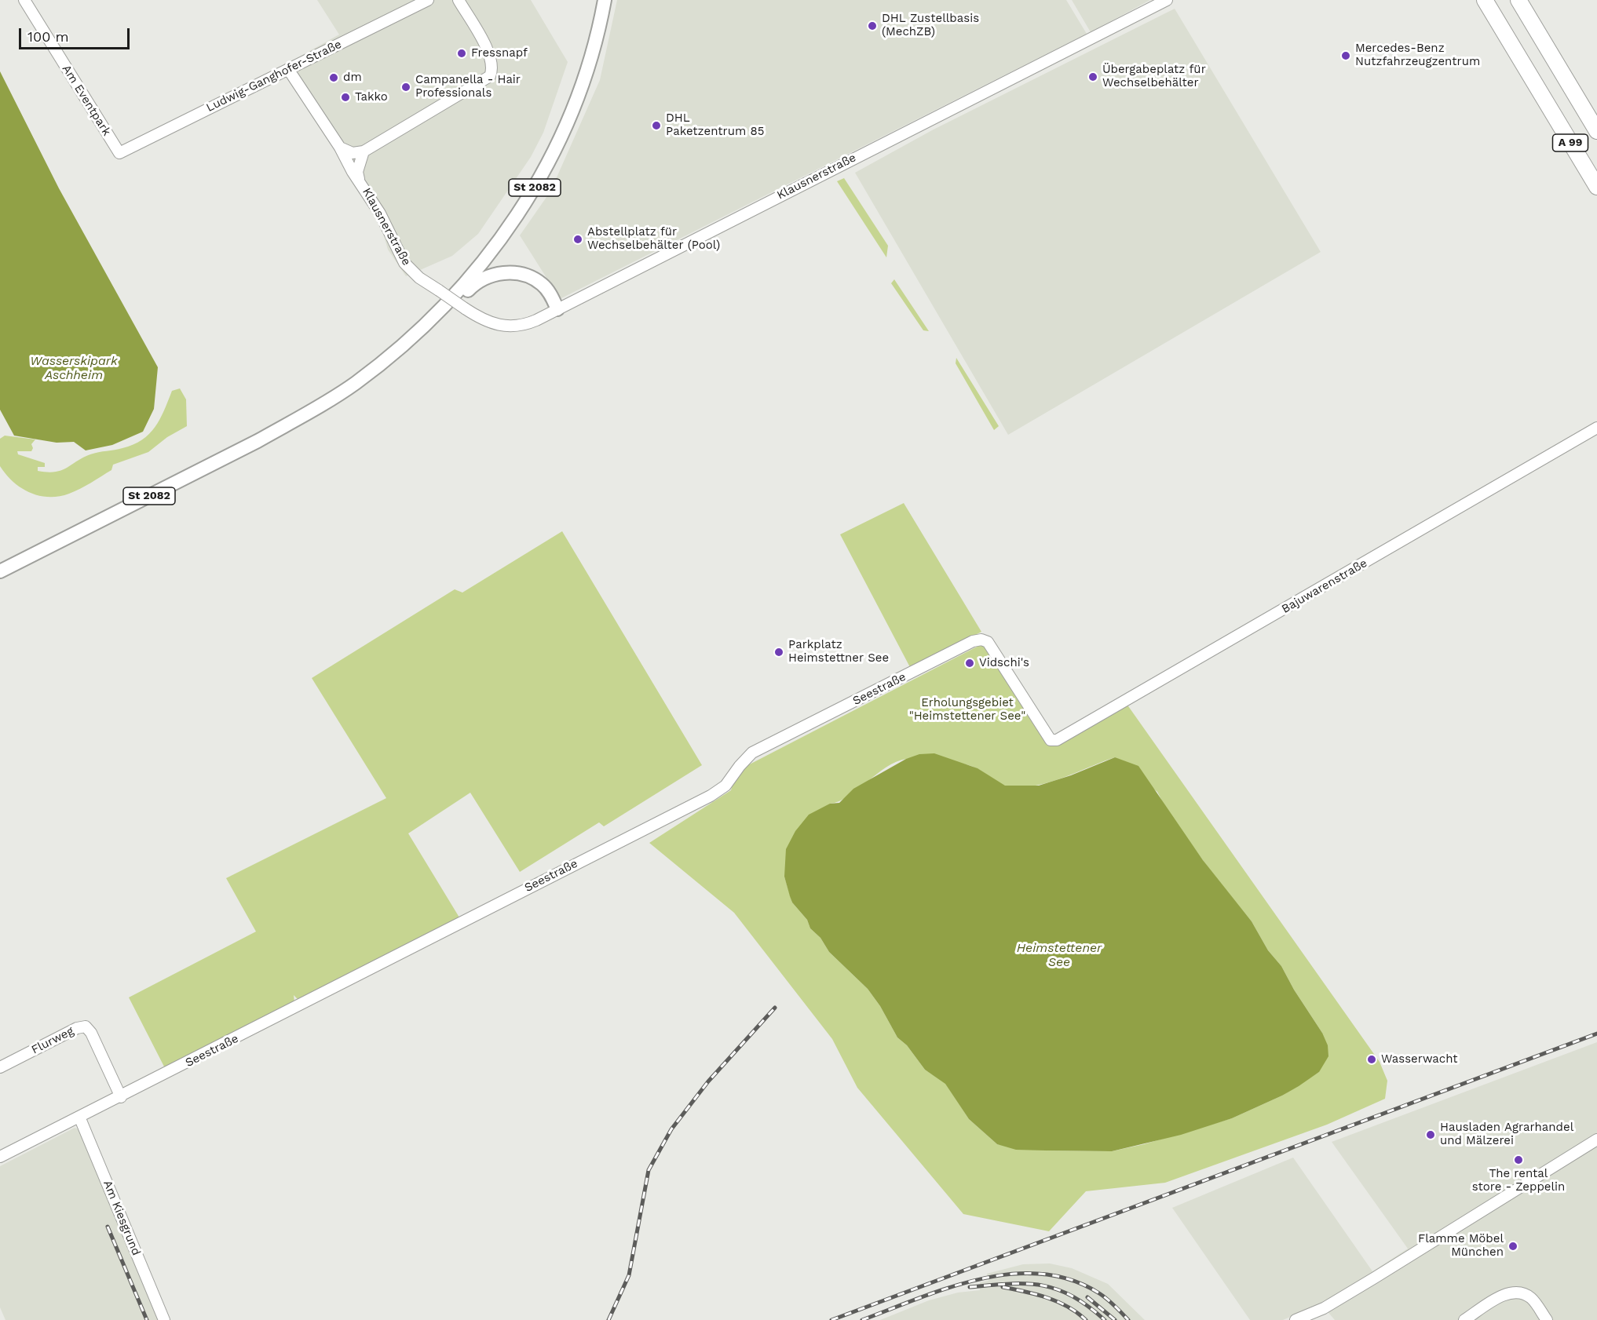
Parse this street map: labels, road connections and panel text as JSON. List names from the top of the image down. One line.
{"streets":{"highway":["A 99"],"main road":["St 2082"],"street":["Ludwig-Ganghofer-Straße","Am Eventpark","Klausnerstraße","Bajuwarenstraße","Seestraße","Flurweg","Am Kiesgrund"]},"crossings":[["Ludwig-Ganghofer-Straße","Am Eventpark"],["Ludwig-Ganghofer-Straße","Klausnerstraße"],["Bajuwarenstraße","Seestraße"],["Seestraße","Flurweg"],["Seestraße","Am Kiesgrund"]],"water":["Wasserskipark Aschheim","Heimstettener See"],"parks":["Erholungsgebiet \"Heimstettener See\""],"places":["DHL Zustellbasis (MechZB)","Fressnapf","Mercedes-Benz Nutzfahrzeugzentrum","Übergabeplatz für Wechselbehälter","dm","Campanella - Hair Professionals","Takko","DHL Paketzentrum 85","Abstellplatz für Wechselbehälter (Pool)","Parkplatz Heimstettner See","Vidschi's","Wasserwacht","Hausladen Agrarhandel und Mälzerei","The rental store - Zeppelin","Flamme Möbel München"],"scale_bar":"100 m"}
